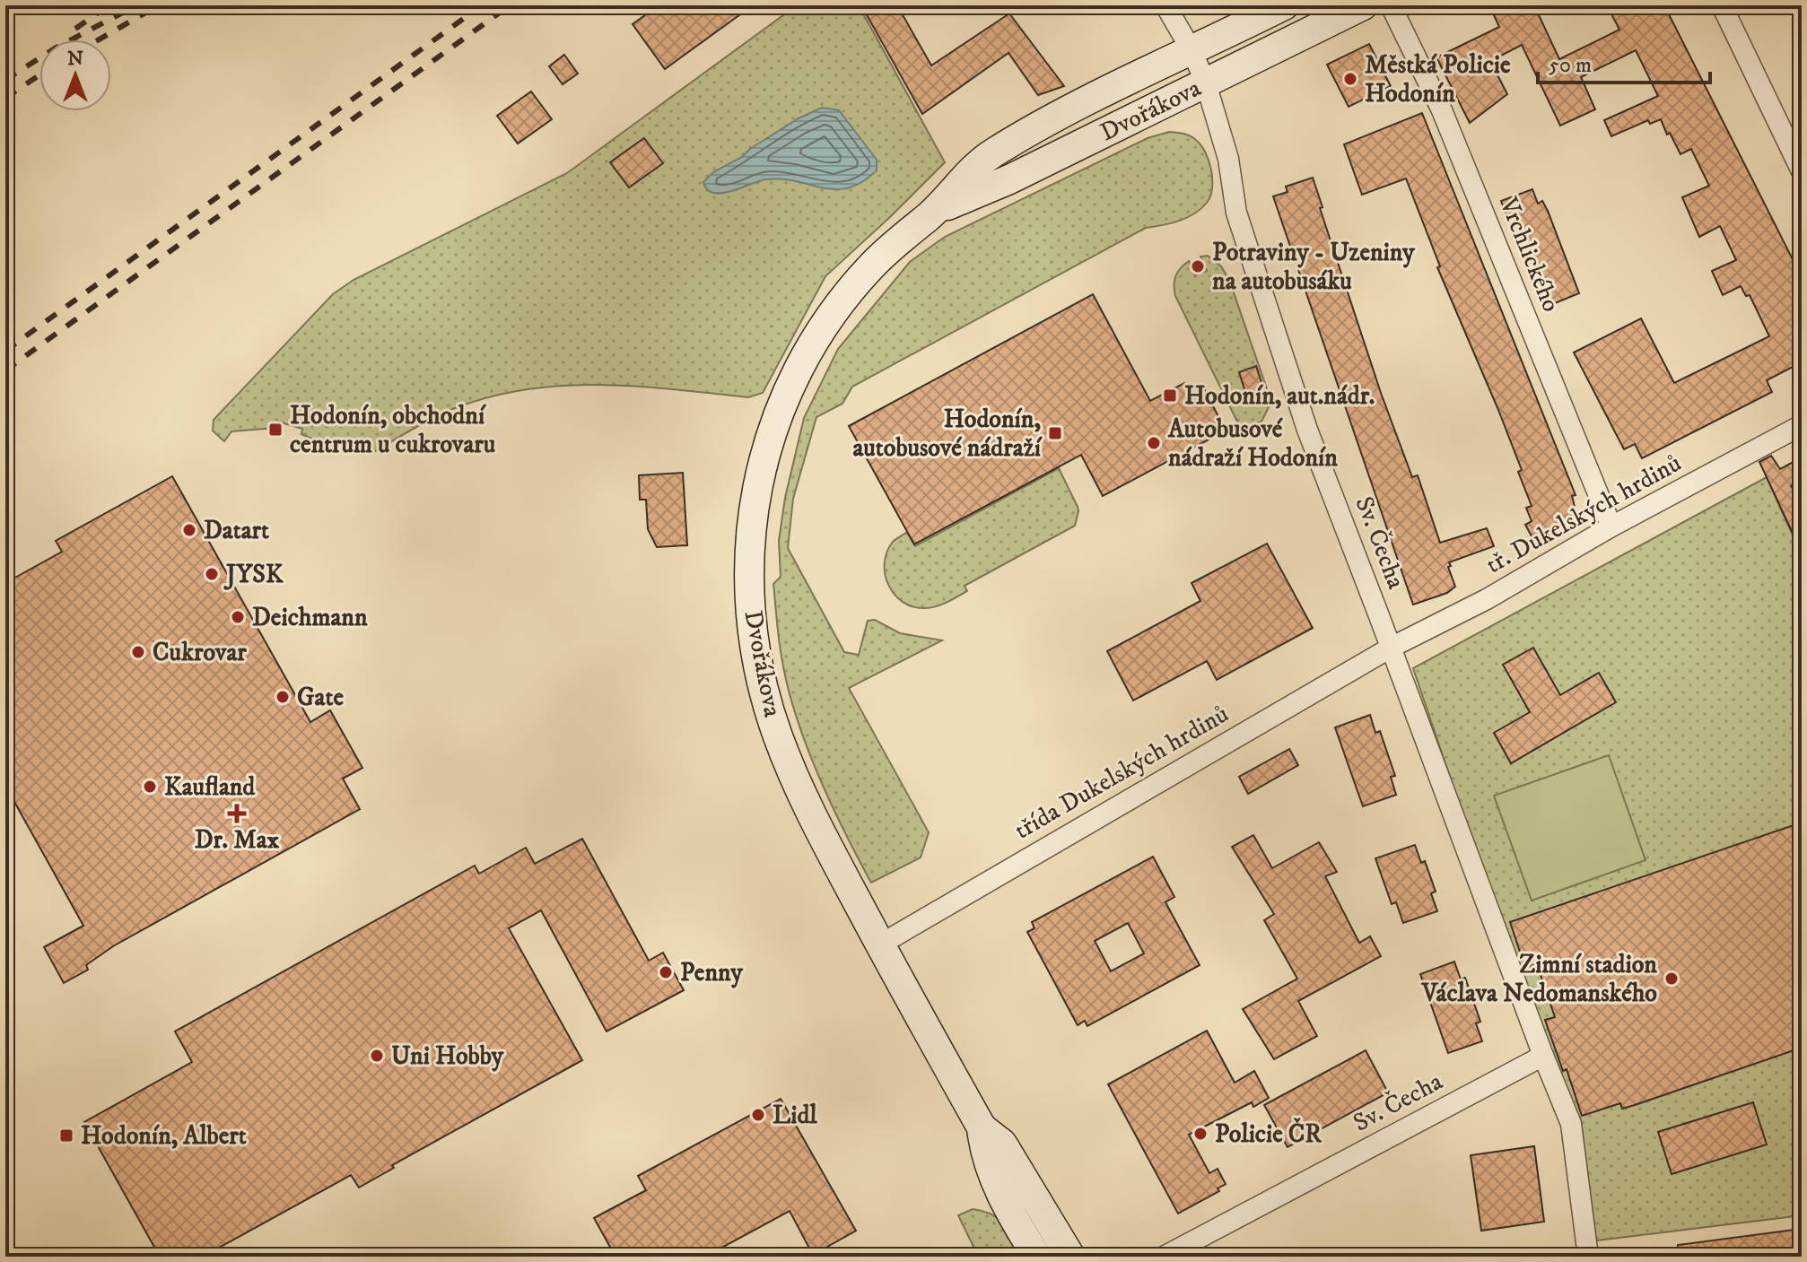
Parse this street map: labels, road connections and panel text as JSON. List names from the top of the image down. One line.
{"streets":{"main road":["Dvořákova"],"street":["Vrchlického","tř. Dukelských hrdinů","Sv. Čecha","třída Dukelských hrdinů"]},"crossings":[["Dvořákova","Sv. Čecha"],["Dvořákova","třída Dukelských hrdinů"],["Vrchlického","tř. Dukelských hrdinů"],["tř. Dukelských hrdinů","Sv. Čecha"],["tř. Dukelských hrdinů","třída Dukelských hrdinů"],["Sv. Čecha","třída Dukelských hrdinů"]],"places":{"other":["Městká Policie Hodonín","Potraviny - Uzeniny na autobusáku","Autobusové nádraží Hodonín","Datart","JYSK","Deichmann","Cukrovar","Gate","Kaufland","Penny","Zimní stadion Václava Nedomanského","Uni Hobby","Lidl","Policie ČR"],"transit":["Hodonín, aut.nádr.","Hodonín, obchodní centrum u cukrovaru","Hodonín, autobusové nádraží","Hodonín, Albert"],"health":["Dr. Max"]},"scale_bar":"50 m","north":"top"}
